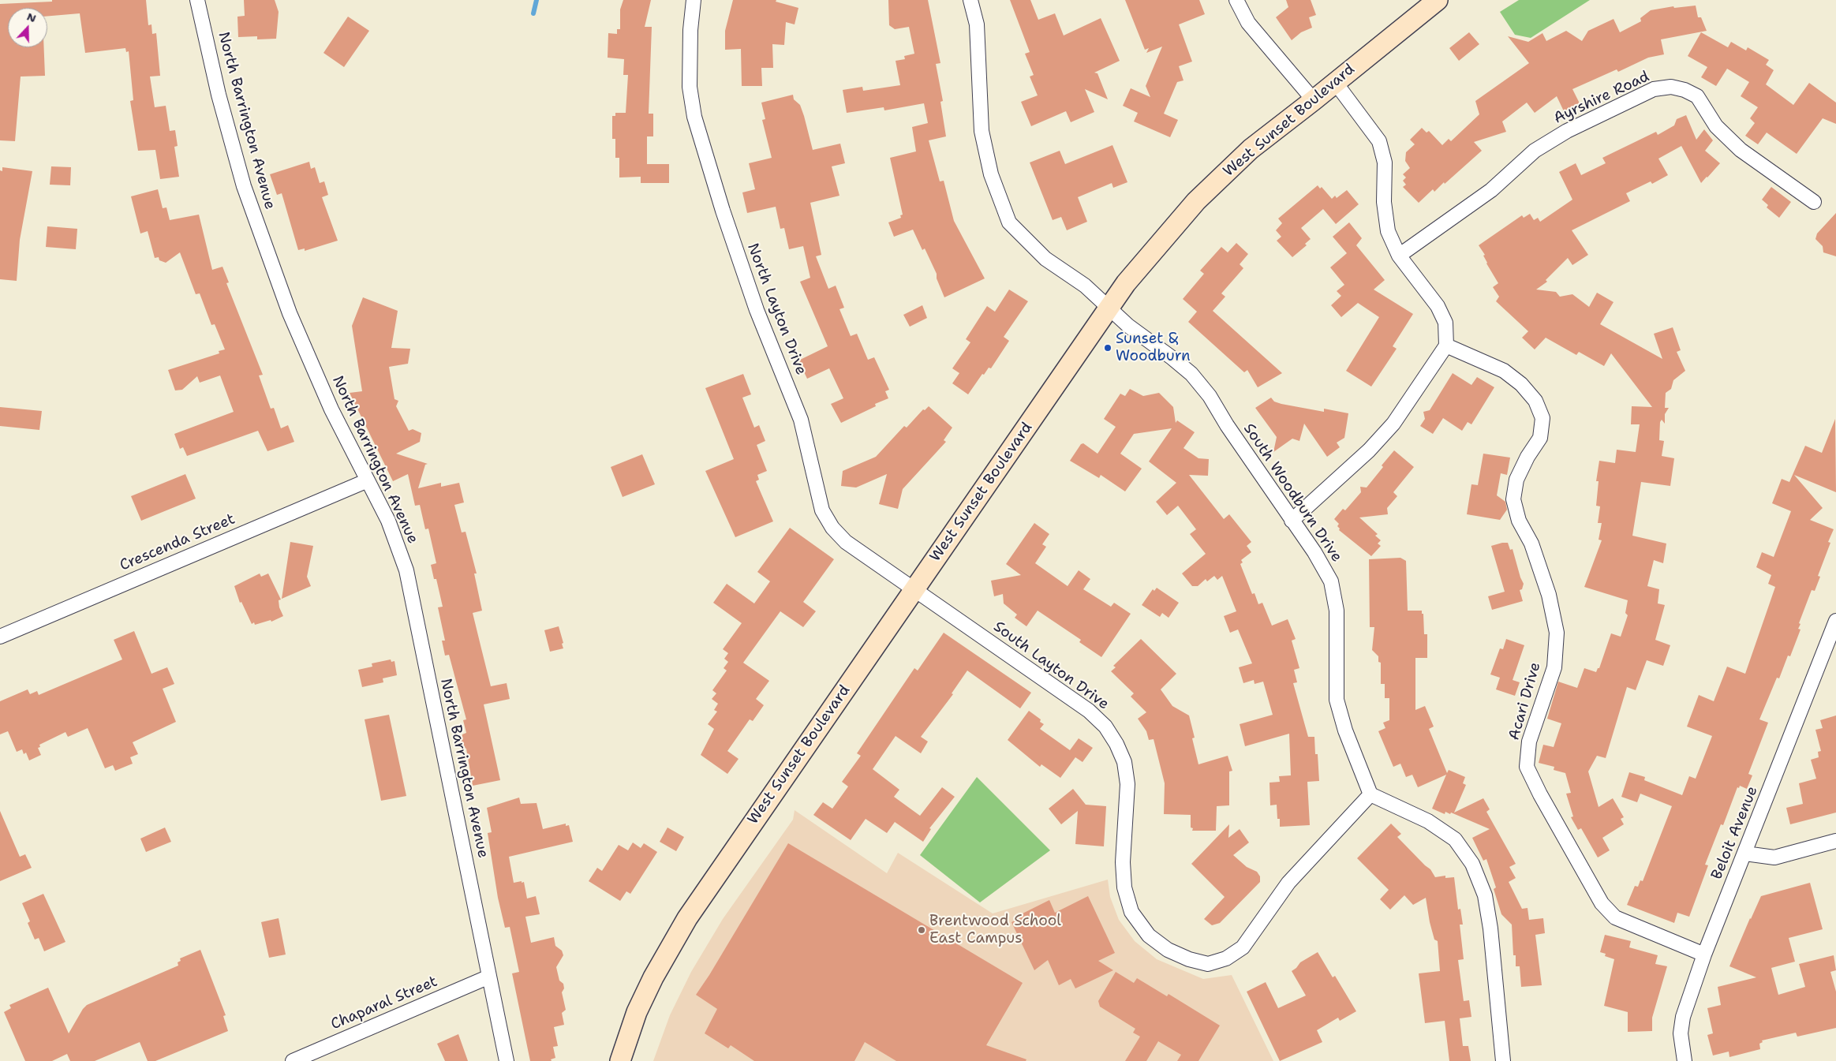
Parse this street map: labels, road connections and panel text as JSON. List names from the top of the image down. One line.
{"streets":{"main road":["West Sunset Boulevard"],"street":["Ayrshire Road","North Barrington Avenue","North Layton Drive","South Woodburn Drive","Crescenda Street","South Layton Drive","Acari Drive","Beloit Avenue","Chaparal Street"]},"crossings":[["North Barrington Avenue","Crescenda Street"],["North Barrington Avenue","Chaparal Street"],["West Sunset Boulevard","North Layton Drive"],["West Sunset Boulevard","South Woodburn Drive"],["West Sunset Boulevard","South Layton Drive"],["North Layton Drive","South Layton Drive"],["South Woodburn Drive","South Layton Drive"],["Acari Drive","Beloit Avenue"]],"places":["Sunset & Woodburn","Brentwood School East Campus"],"north":"top"}
